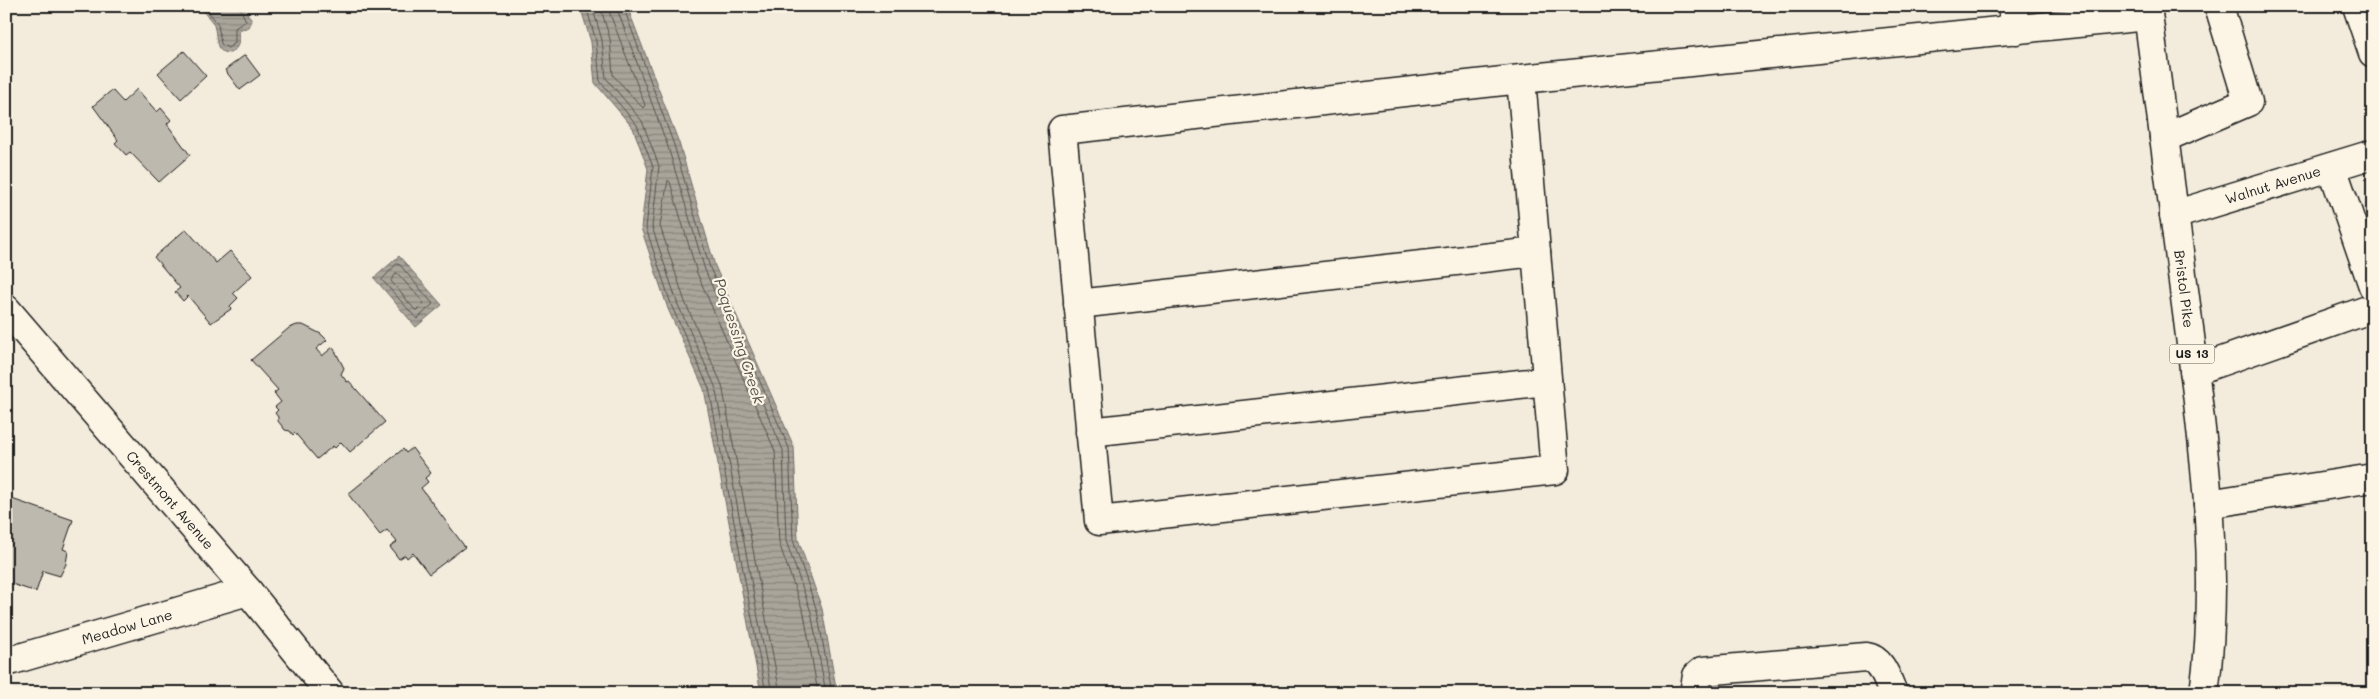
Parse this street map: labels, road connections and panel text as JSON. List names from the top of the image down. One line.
{"streets":{"street":["Walnut Avenue","Bristol Pike","US 13","Crestmont Avenue","Meadow Lane"]},"crossings":[["Walnut Avenue","Bristol Pike"],["Crestmont Avenue","Meadow Lane"]],"water":["Poquessing Creek"]}
